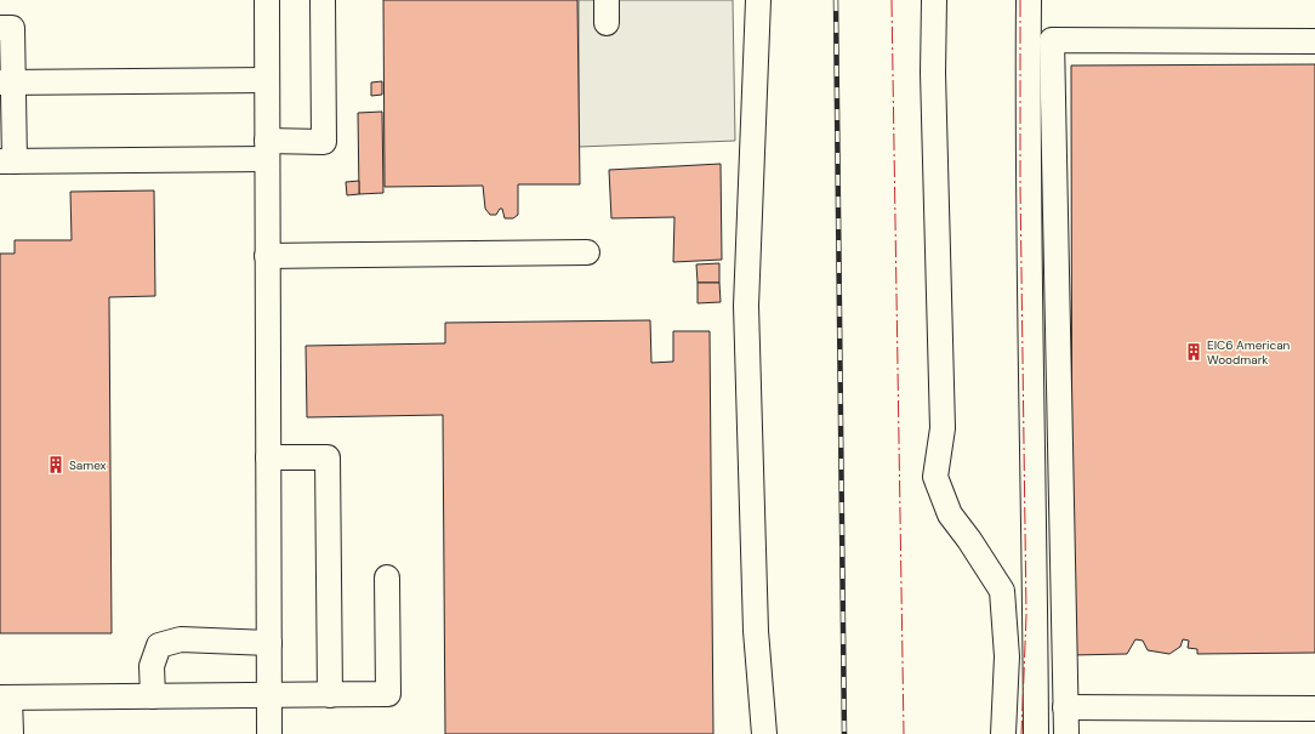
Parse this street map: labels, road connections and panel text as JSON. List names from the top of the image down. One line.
{"places":{"building":["EIC6 American Woodmark","Samex"]}}
